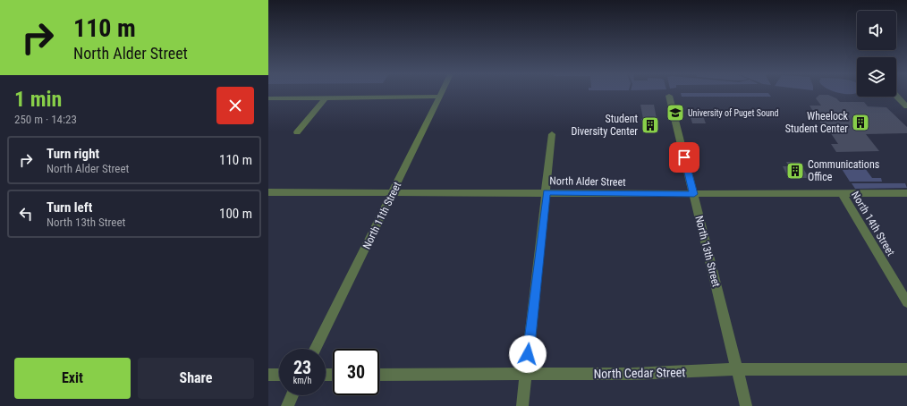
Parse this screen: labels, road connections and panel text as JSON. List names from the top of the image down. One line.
{"streets":{"street":["North Alder Street","North 11th Street","North 14th Street","North 13th Street","North Cedar Street"]},"crossings":[["North Alder Street","North 11th Street"],["North Alder Street","North 14th Street"],["North Alder Street","North 13th Street"],["North 13th Street","North Cedar Street"]],"places":{"school or university":["University of Puget Sound"],"building":["Wheelock Student Center","Student Diversity Center","Communications Office"]},"page":{"turn":["110 m","North Alder Street"],"heading":["1 min","250 m · 14:23"],"list":[{"name":"Turn right","note":"North Alder Street","value":"110 m"},{"name":"Turn left","note":"North 13th Street","value":"100 m"}],"speed":"23 km/h","limit":"30","buttons":["Exit","Share"]}}
